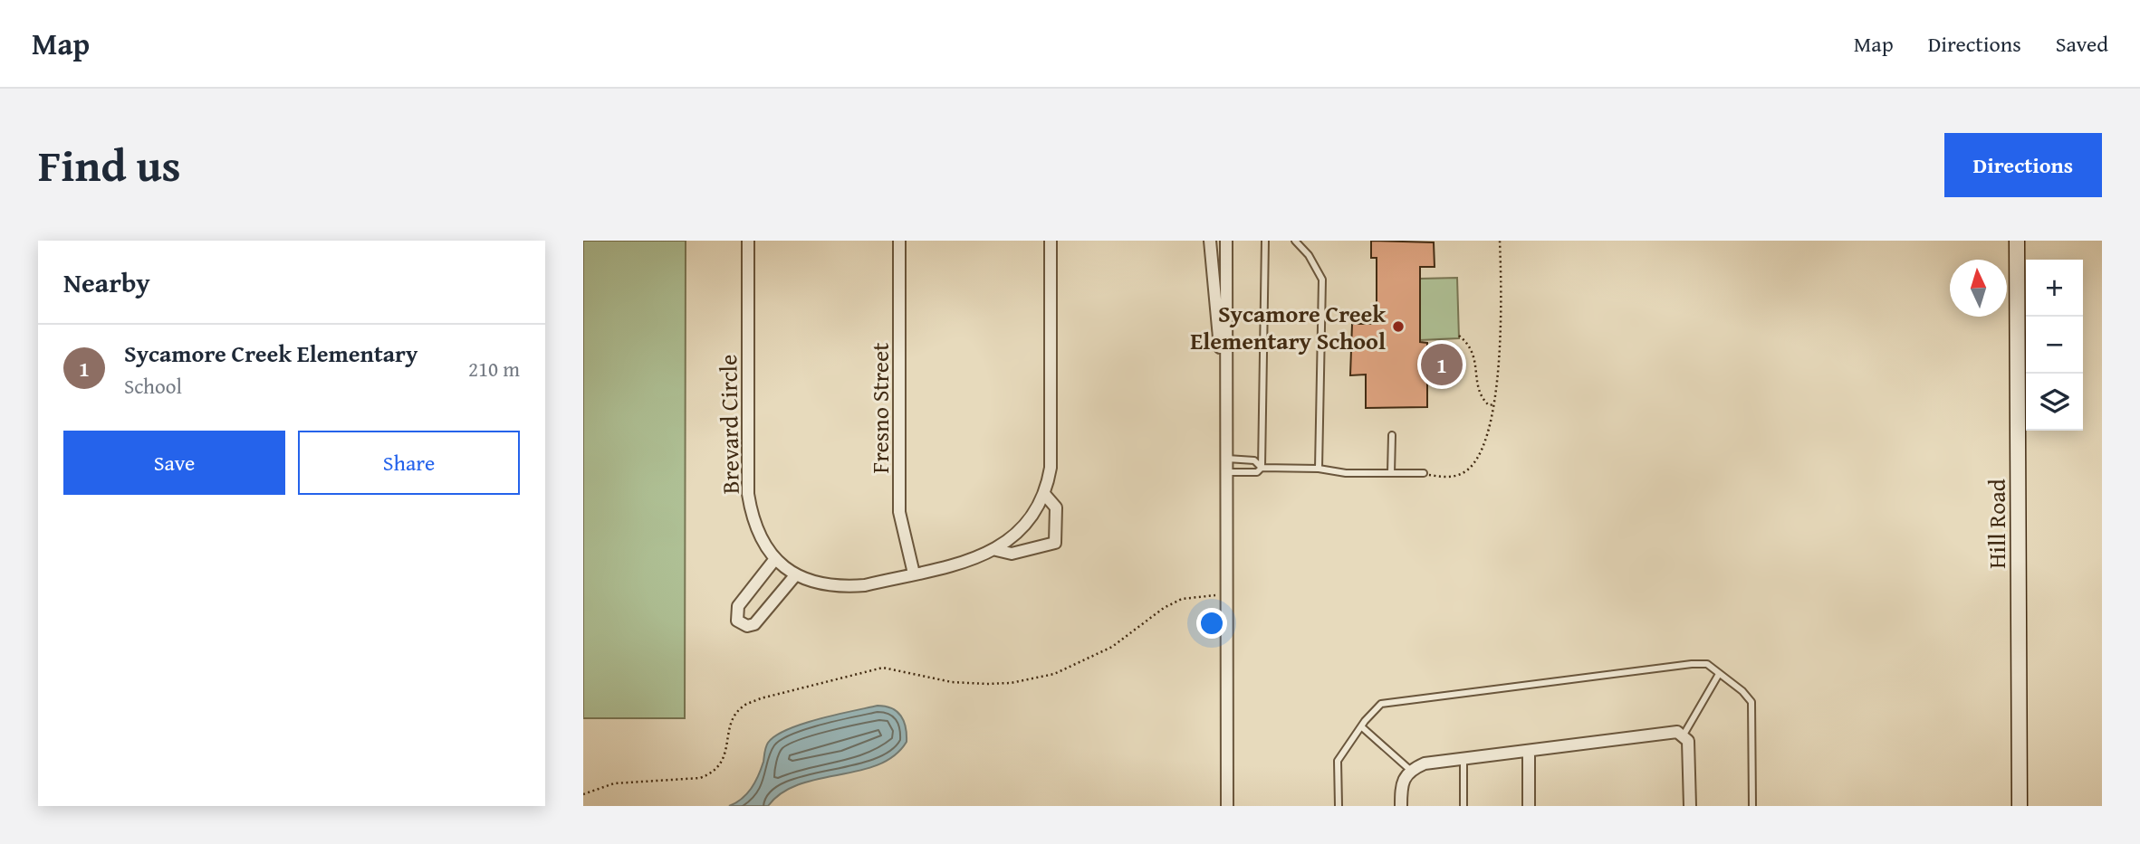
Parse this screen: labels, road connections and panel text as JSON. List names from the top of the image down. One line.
{"streets":{"main road":["Hill Road"],"street":["Fresno Street","Brevard Circle"]},"crossings":[["Fresno Street","Brevard Circle"]],"places":["Sycamore Creek Elementary School"],"north":"top","page":{"header":"Map","nav":["Map","Directions","Saved"],"title":"Find us","buttons":["Directions",["Save","Share"]],"heading":"Nearby","map_buttons":["+","−"],"list":[{"mark":"1","name":"Sycamore Creek Elementary","note":"School","value":"210 m"}],"pins":"1"}}
